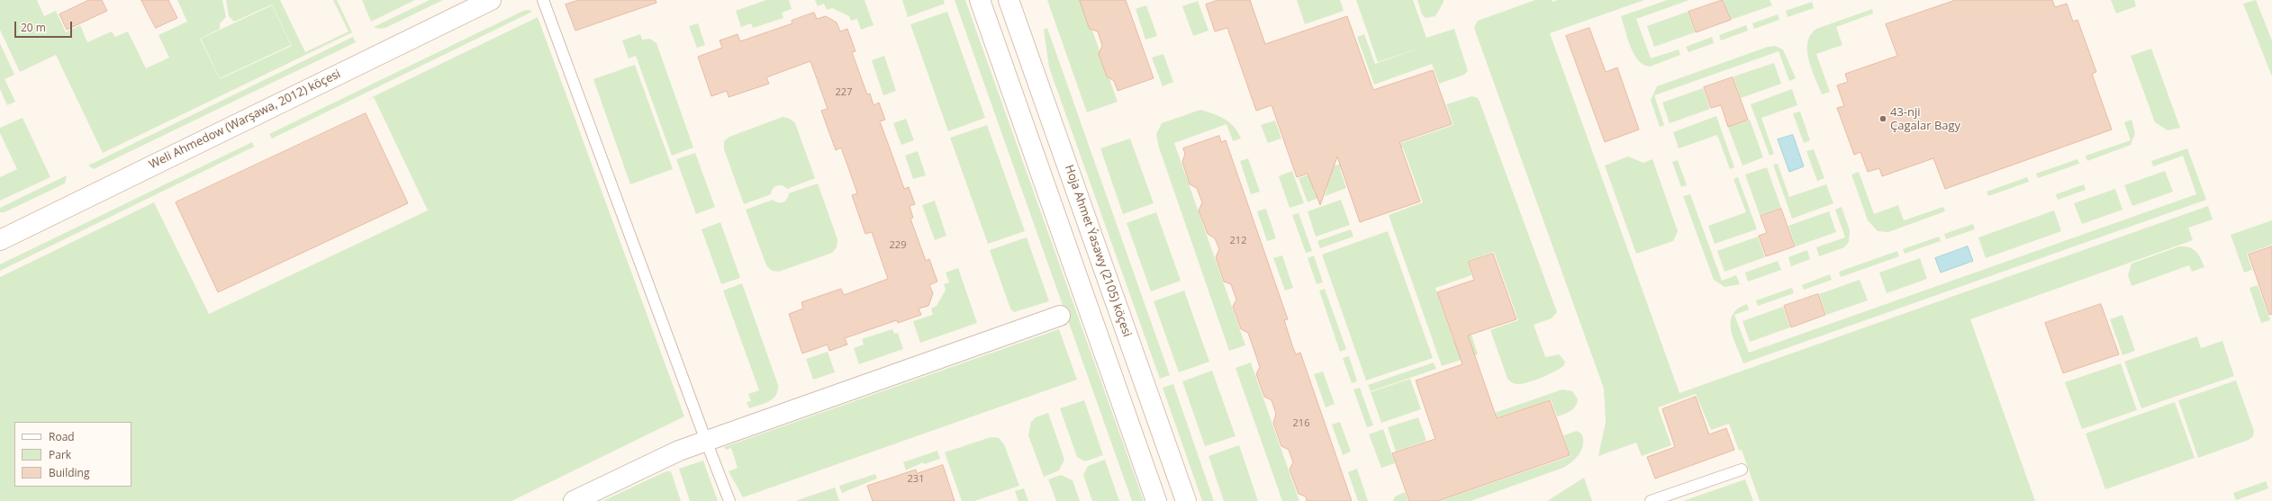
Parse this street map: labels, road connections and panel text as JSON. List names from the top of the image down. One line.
{"streets":{"street":["Weli Ahmedow (Warşawa, 2012) köçesi","Hoja Ahmet Ýasawy (2105) köçesi"]},"places":["43-nji Çagalar Bagy"],"house_numbers":["227","212","229","216","231"],"legend":["Road","Park","Building"],"scale_bar":"20 m"}
